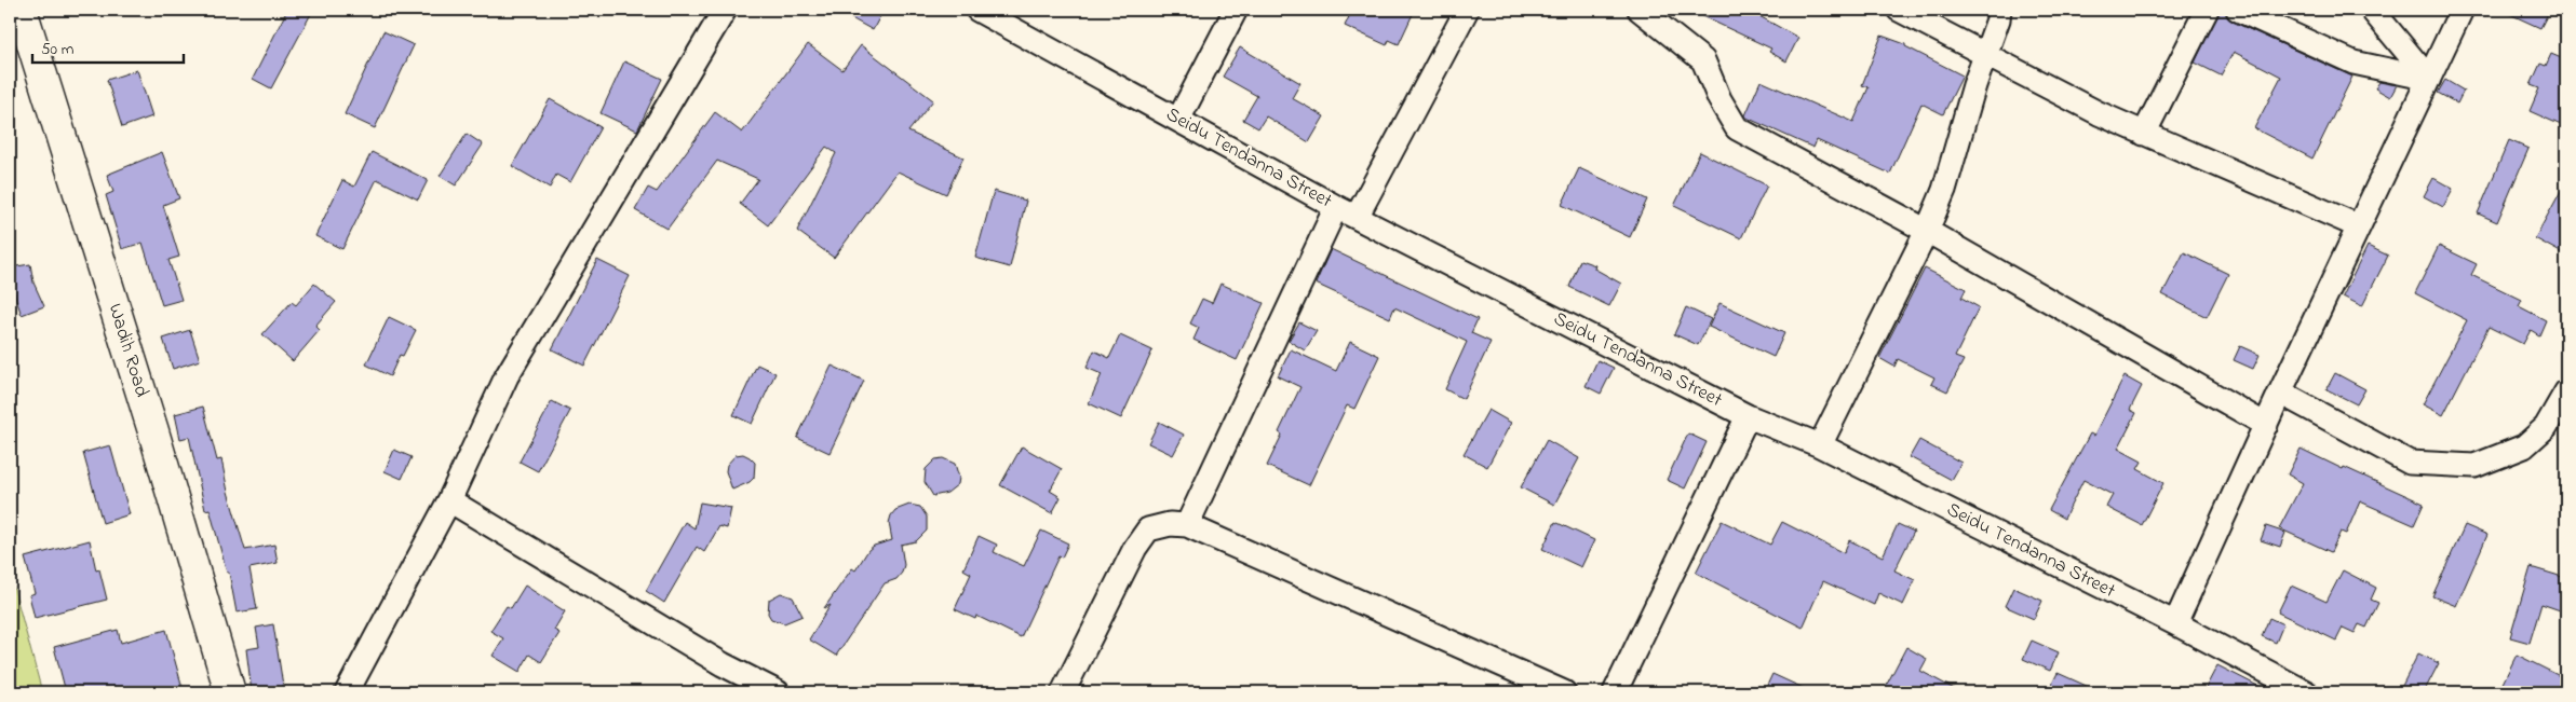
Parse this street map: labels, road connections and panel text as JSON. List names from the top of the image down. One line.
{"streets":{"street":["Seidu Tendanna Street","Wadih Road"]},"scale_bar":"50 m"}
